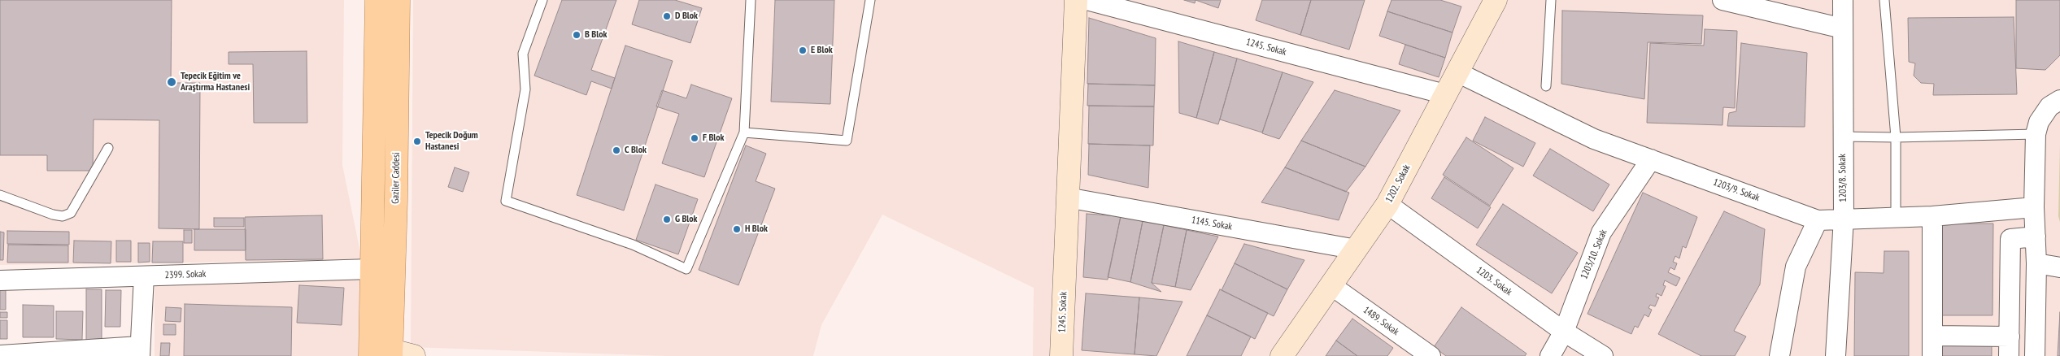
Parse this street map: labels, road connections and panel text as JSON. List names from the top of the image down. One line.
{"streets":{"main road":["Gaziler Caddesi"],"street":["1245. Sokak","1203/8. Sokak","1202. Sokak","1203/9. Sokak","1145. Sokak","1203/10. Sokak","2399. Sokak","1203. Sokak","1489. Sokak"]},"crossings":[["1245. Sokak","1202. Sokak"],["1245. Sokak","1145. Sokak"],["1203/8. Sokak","1203/9. Sokak"],["1202. Sokak","1203/9. Sokak"],["1202. Sokak","1145. Sokak"],["1202. Sokak","1203. Sokak"],["1202. Sokak","1489. Sokak"],["1203/9. Sokak","1203/10. Sokak"],["1203/10. Sokak","1203. Sokak"]],"places":["D Blok","B Blok","E Blok","Tepecik Eğitim ve Araştırma Hastanesi","F Blok","Tepecik Doğum Hastanesi","C Blok","G Blok","H Blok"]}
